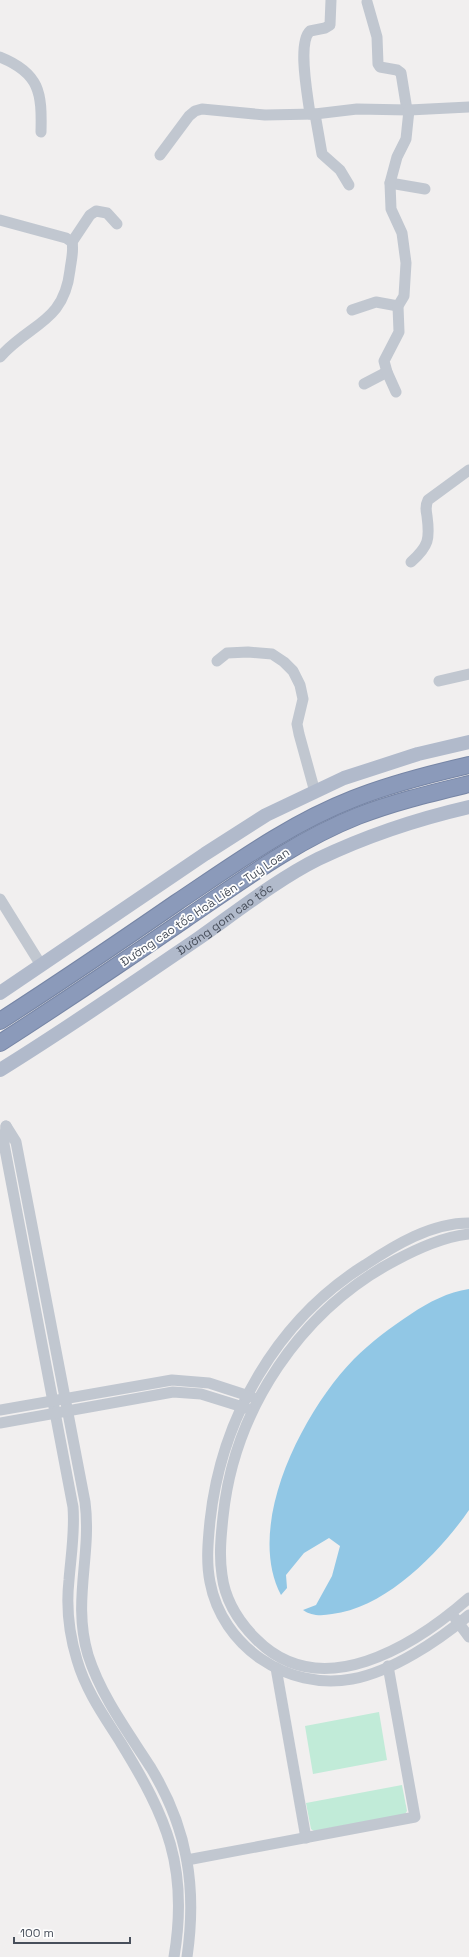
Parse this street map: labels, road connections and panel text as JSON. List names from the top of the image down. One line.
{"streets":{"highway":["Đường cao tốc Hoà Liên - Tuý Loan"],"main road":["Đường gom cao tốc"]},"scale_bar":"100 m"}
